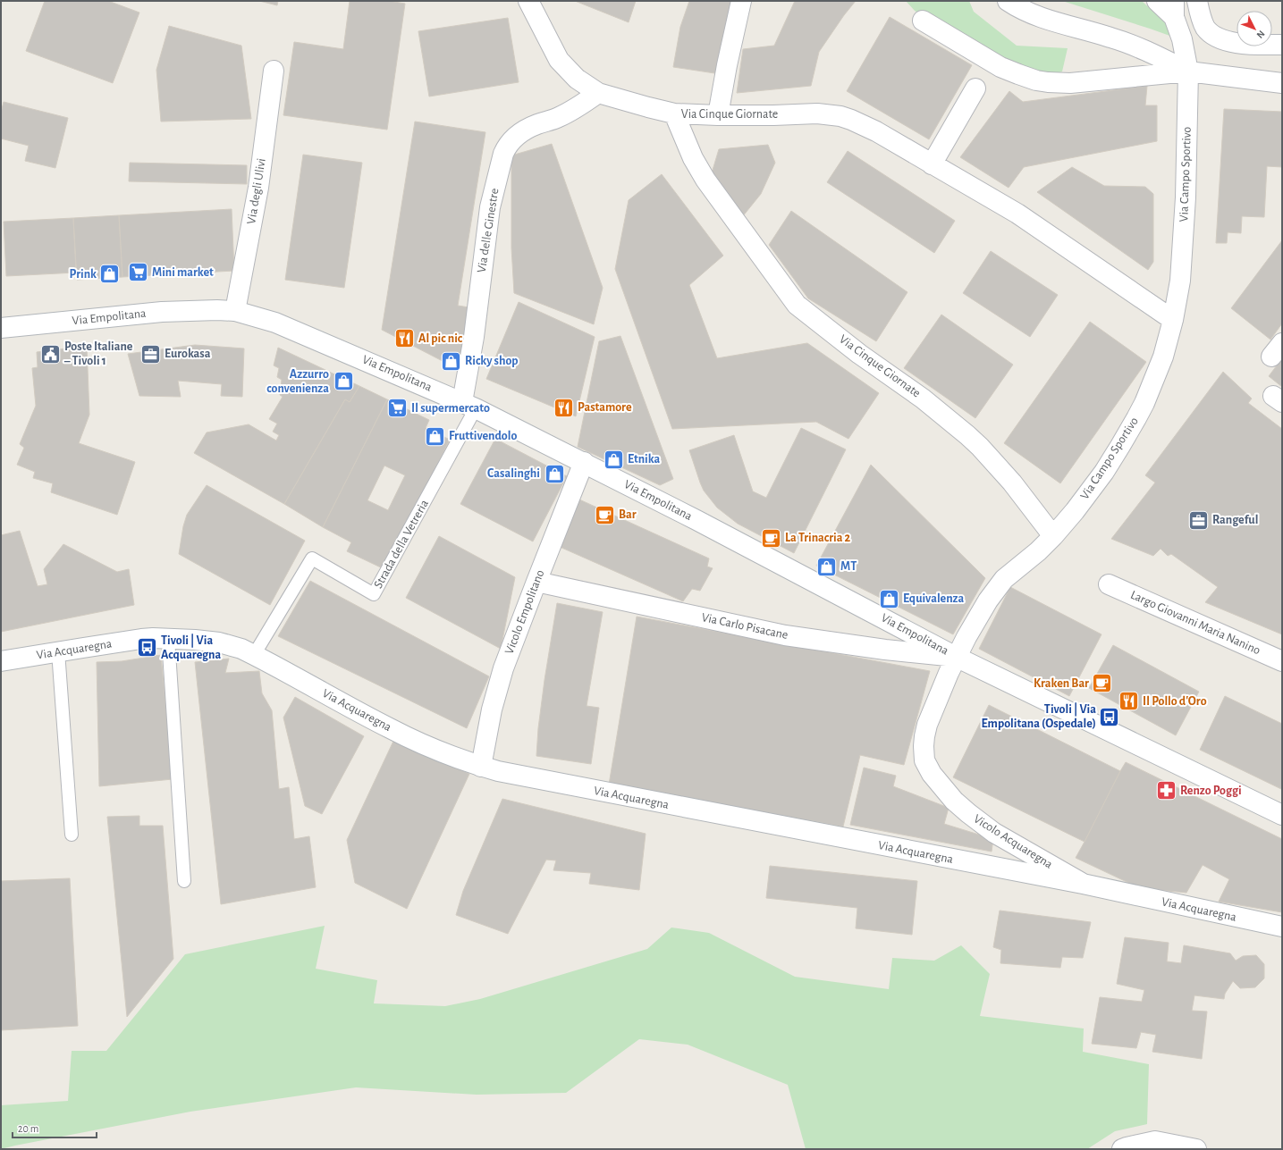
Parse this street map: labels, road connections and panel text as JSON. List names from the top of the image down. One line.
{"streets":{"street":["Via Cinque Giornate","Via Campo Sportivo","Via degli Ulivi","Via delle Ginestre","Via Empolitana","Vicolo Empolitano","Largo Giovanni Maria Nanino","Via Carlo Pisacane","Via Acquaregna","Vicolo Acquaregna"],"lane":["Strada della Vetreria"]},"crossings":[["Via Cinque Giornate","Via Campo Sportivo"],["Via Campo Sportivo","Via Empolitana"],["Via Campo Sportivo","Via Carlo Pisacane"],["Via Campo Sportivo","Vicolo Acquaregna"],["Via degli Ulivi","Via Empolitana"],["Via delle Ginestre","Via Empolitana"],["Via delle Ginestre","Strada della Vetreria"],["Via Empolitana","Strada della Vetreria"],["Via Empolitana","Vicolo Empolitano"],["Via Empolitana","Via Carlo Pisacane"],["Via Empolitana","Vicolo Acquaregna"],["Strada della Vetreria","Via Acquaregna"],["Vicolo Empolitano","Via Carlo Pisacane"],["Vicolo Empolitano","Via Acquaregna"],["Via Carlo Pisacane","Vicolo Acquaregna"],["Via Acquaregna","Vicolo Acquaregna"]],"places":{"supermarket":["Mini market","Il supermercato"],"shop":["Prink","Ricky shop","Azzurro convenienza","Fruttivendolo","Etnika","Casalinghi","MT","Equivalenza"],"restaurant":["Al pic nic","Pastamore","Il Pollo d'Oro"],"public building":["Poste Italiane – Tivoli 1"],"office":["Eurokasa","Rangeful"],"cafe":["Bar","La Trinacria 2","Kraken Bar"],"bus stop":["Tivoli | Via Acquaregna","Tivoli | Via Empolitana (Ospedale)"],"pharmacy":["Renzo Poggi"]},"scale_bar":"20 m","north":"bottom right"}
